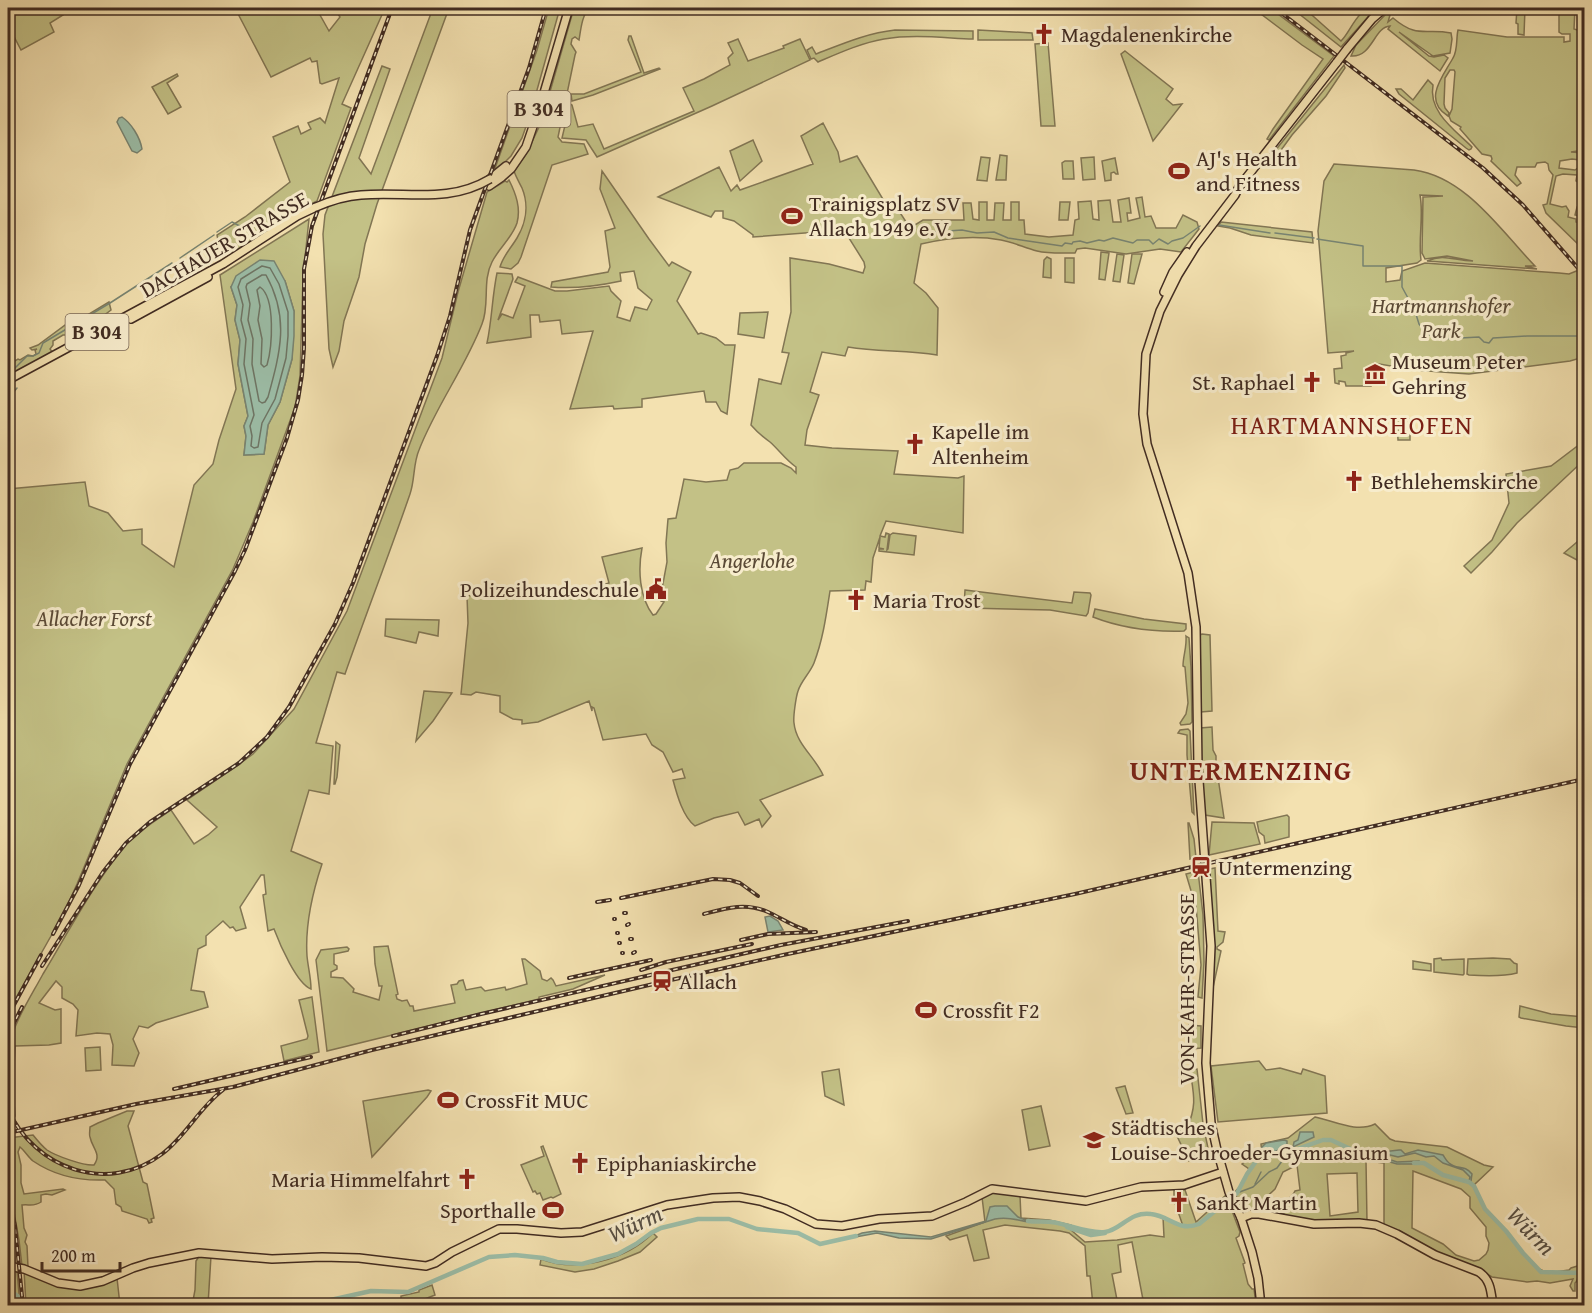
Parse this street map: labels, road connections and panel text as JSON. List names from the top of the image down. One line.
{"streets":{"main road":["B 304","DACHAUER STRASSE","VON-KAHR-STRASSE"]},"districts":["HARTMANNSHOFEN","UNTERMENZING"],"water":["Würm"],"parks":["Hartmannshofer Park","Angerlohe","Allacher Forst"],"places":{"church":["Magdalenenkirche","St. Raphael","Kapelle im Altenheim","Bethlehemskirche","Maria Trost","Epiphaniaskirche","Maria Himmelfahrt","Sankt Martin"],"sports":["AJ's Health and Fitness","Trainigsplatz SV Allach 1949 e.V.","Crossfit F2","CrossFit MUC","Sporthalle"],"museum":["Museum Peter Gehring"],"public building":["Polizeihundeschule"],"station":["Untermenzing","Allach"],"school or university":["Städtisches Louise-Schroeder-Gymnasium"]},"scale_bar":"200 m"}
